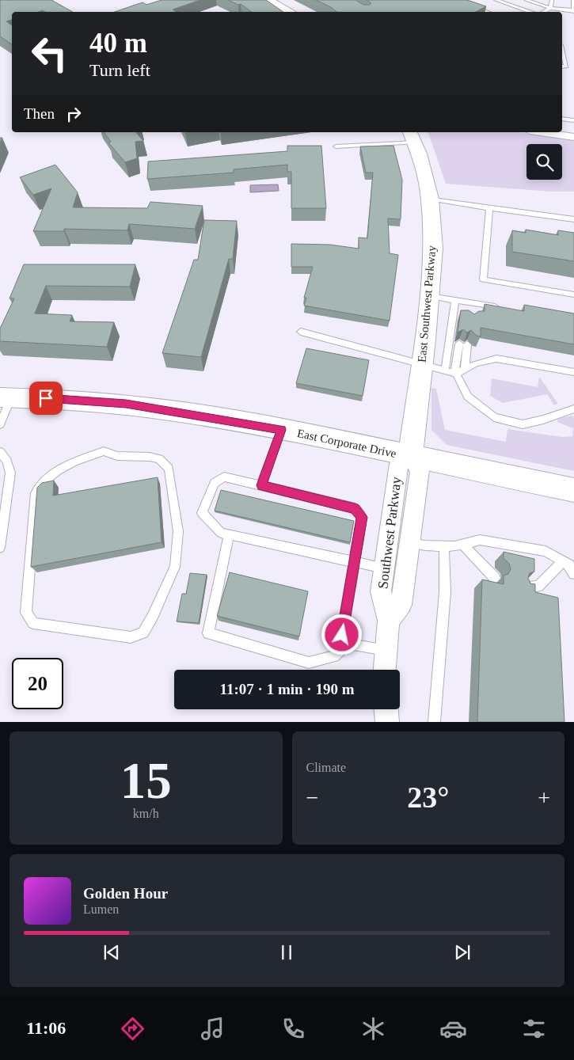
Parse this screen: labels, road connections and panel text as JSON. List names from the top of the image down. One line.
{"streets":{"street":["East Southwest Parkway","East Corporate Drive","Southwest Parkway"]},"crossings":[["East Southwest Parkway","East Corporate Drive"],["East Southwest Parkway","Southwest Parkway"],["East Corporate Drive","Southwest Parkway"]],"page":{"turn":["40 m","Turn left"],"then":"Then","limit":"20","trip":"11:07 · 1 min · 190 m","tile":[["15","km/h"],"Climate"],"heat":["−","23°","+"],"song":["Golden Hour","Lumen"],"tabs":"11:06"}}
